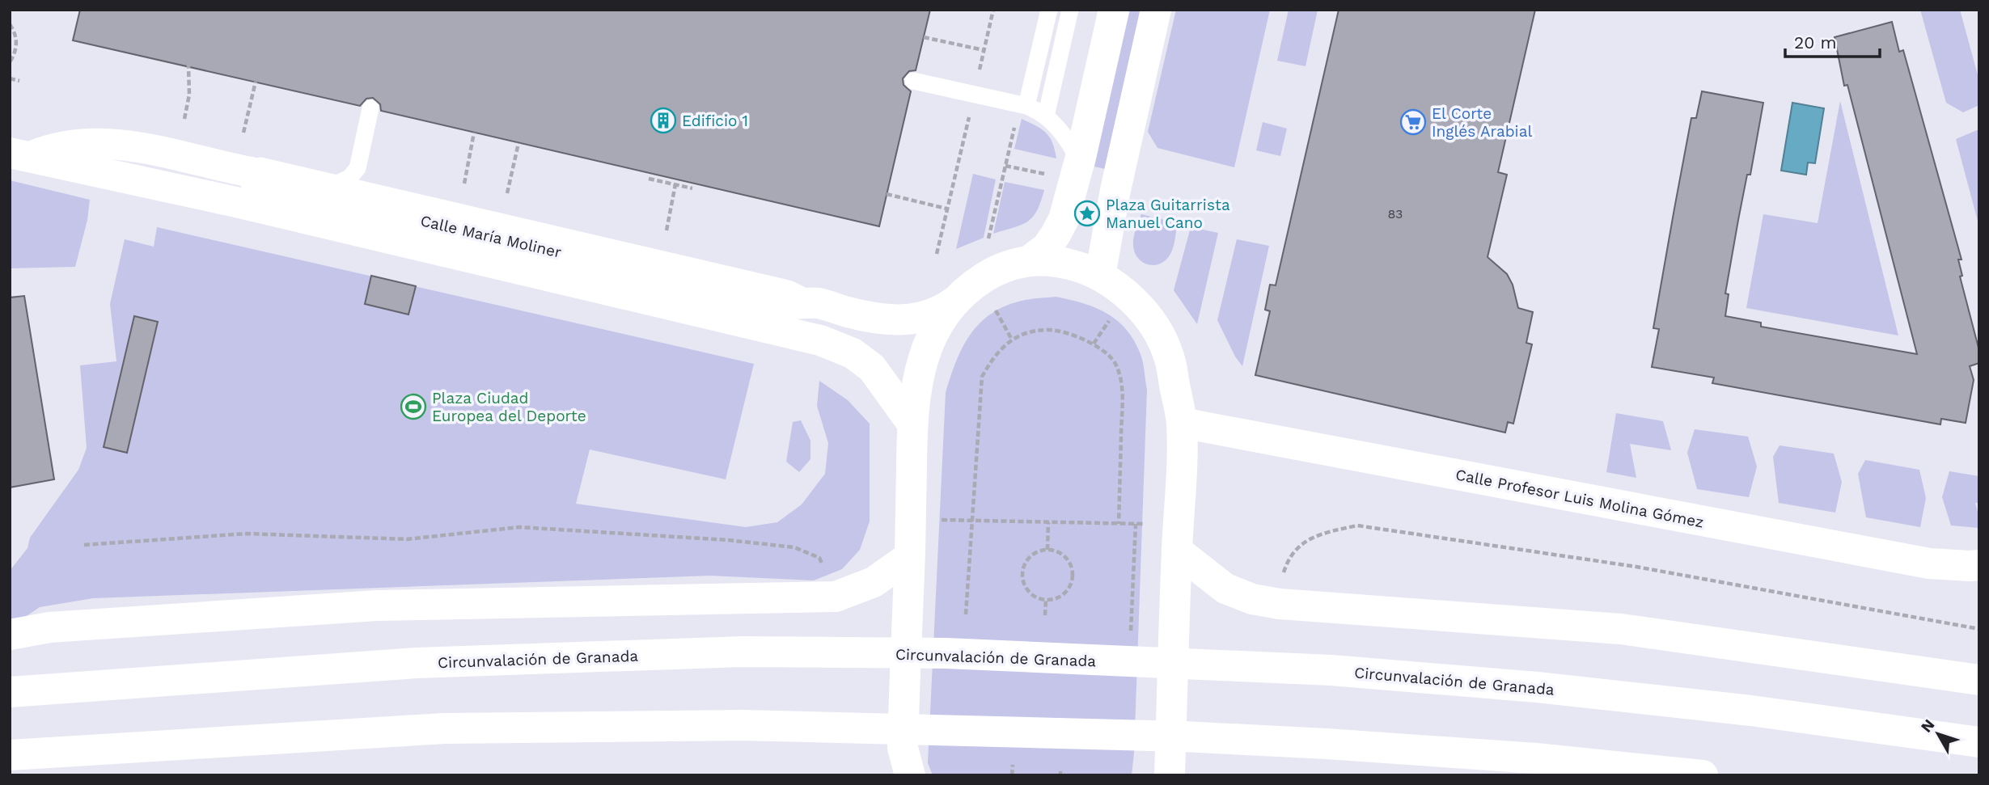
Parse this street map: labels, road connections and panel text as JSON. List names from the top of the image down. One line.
{"streets":{"main road":["Calle María Moliner","Calle Profesor Luis Molina Gómez","Circunvalación de Granada"]},"places":{"building":["Edificio 1"],"supermarket":["El Corte Inglés Arabial"],"place":["Plaza Guitarrista Manuel Cano"],"sports":["Plaza Ciudad Europea del Deporte"]},"house_numbers":["83"],"scale_bar":"20 m","north":"top left"}
